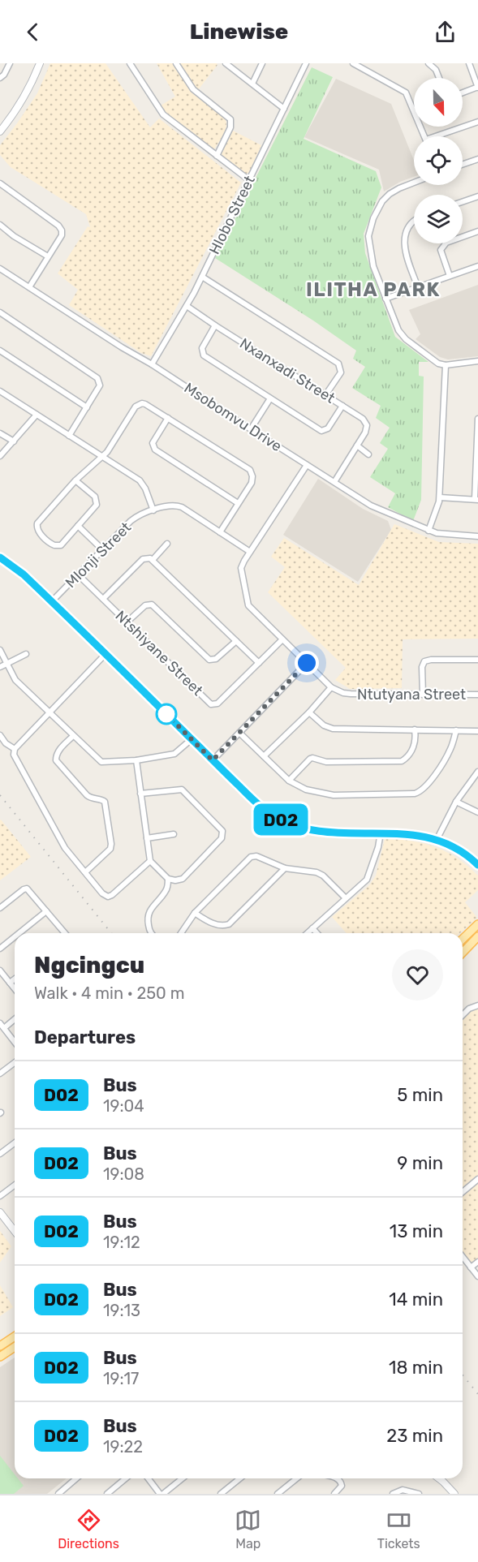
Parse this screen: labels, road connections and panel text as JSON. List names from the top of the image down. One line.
{"streets":{"street":["Hlobo Street","Nxanxadi Street","Msobomvu Drive","Mlonji Street","Ntshiyane Street","Ntutyana Street"]},"crossings":[["Hlobo Street","Nxanxadi Street"],["Hlobo Street","Msobomvu Drive"],["Nxanxadi Street","Msobomvu Drive"],["Msobomvu Drive","Ntutyana Street"],["Mlonji Street","Ntshiyane Street"],["Mlonji Street","Ntutyana Street"],["Ntshiyane Street","Ntutyana Street"]],"districts":["ILITHA PARK"],"lines":["bus line D02"],"north":"bottom","page":{"header":"Linewise","on_map":"D02","heading":[["Ngcingcu","Walk · 4 min · 250 m"],"Departures"],"list":[{"mark":"D02","name":"Bus","note":"19:04","value":"5 min"},{"mark":"D02","name":"Bus","note":"19:08","value":"9 min"},{"mark":"D02","name":"Bus","note":"19:12","value":"13 min"},{"mark":"D02","name":"Bus","note":"19:13","value":"14 min"},{"mark":"D02","name":"Bus","note":"19:17","value":"18 min"},{"mark":"D02","name":"Bus","note":"19:22","value":"23 min"}],"tabs":["Directions","Map","Tickets"]}}
